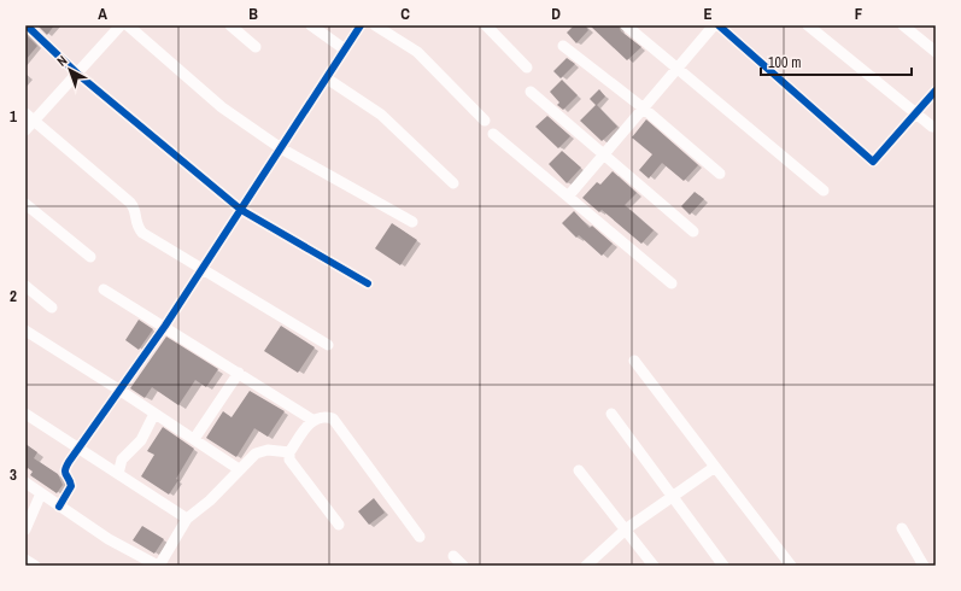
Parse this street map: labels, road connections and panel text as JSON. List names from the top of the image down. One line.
{"scale_bar":"100 m","north":"top left","grid":{"columns":["A","B","C","D","E","F"],"rows":["1","2","3"]}}
